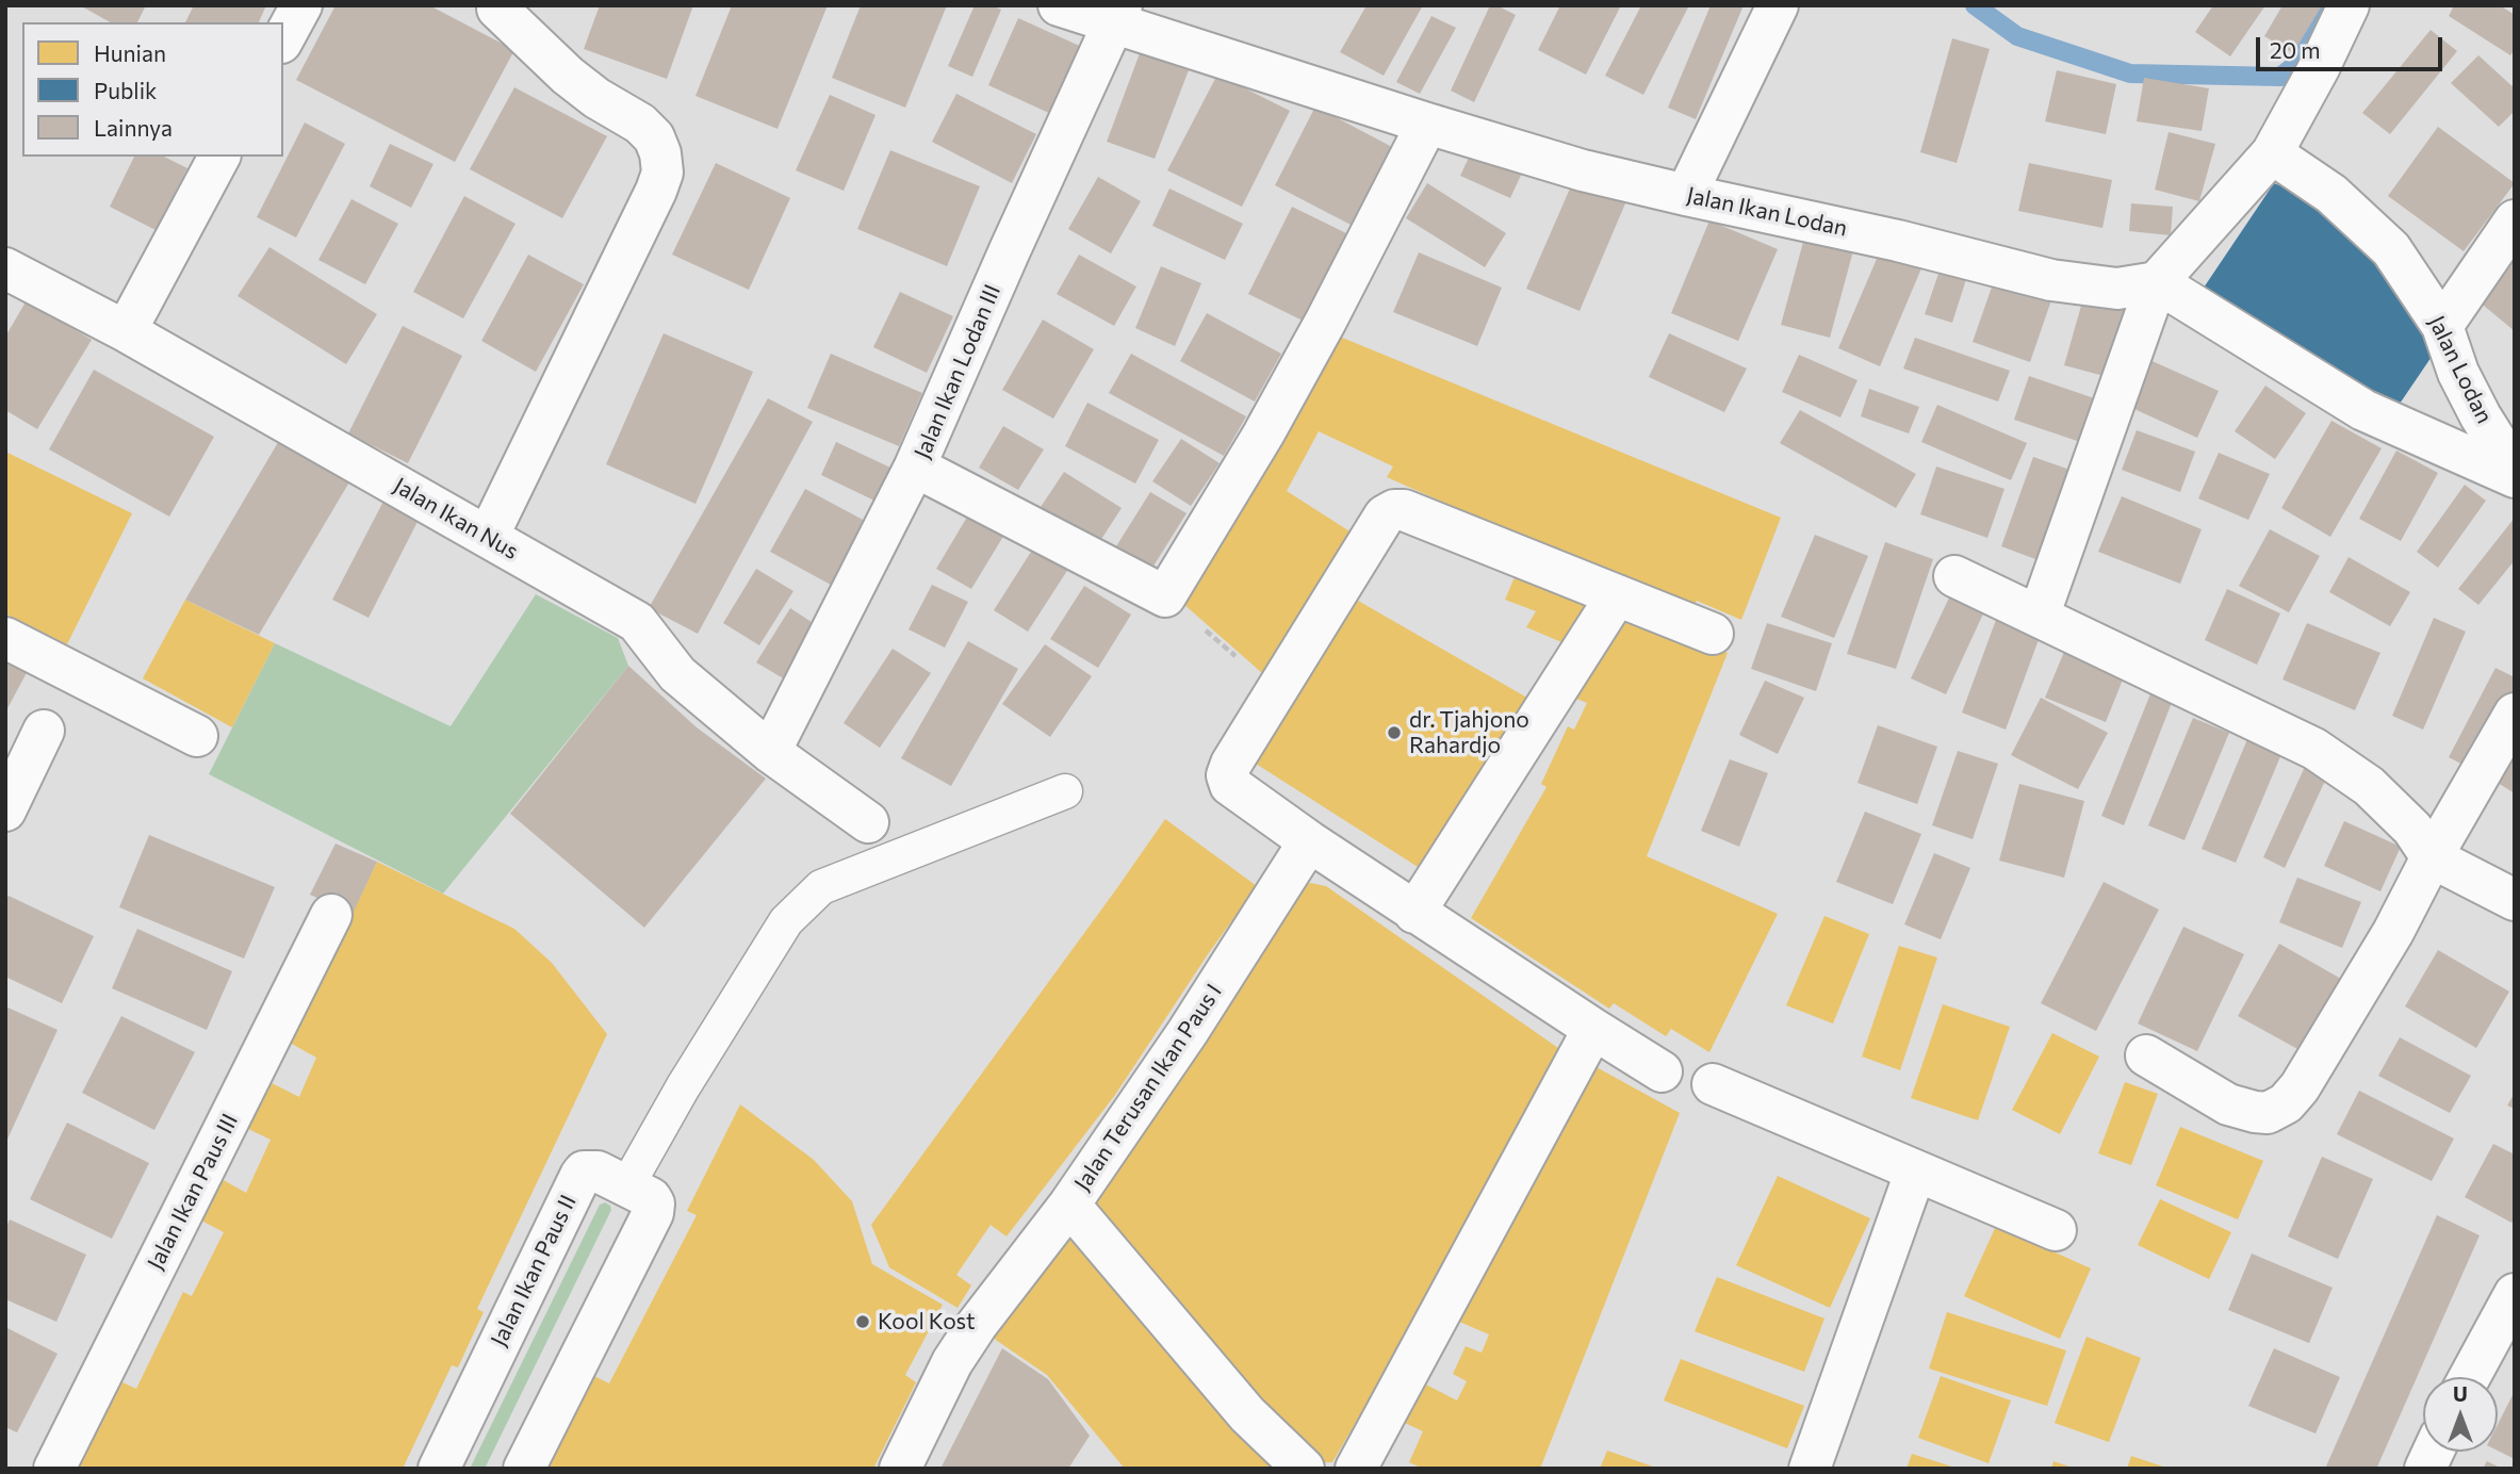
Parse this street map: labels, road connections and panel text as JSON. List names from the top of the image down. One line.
{"streets":{"street":["Jalan Ikan Lodan","Jalan Lodan","Jalan Ikan Lodan III","Jalan Ikan Nus","Jalan Terusan Ikan Paus I","Jalan Ikan Paus III","Jalan Ikan Paus II"]},"crossings":[["Jalan Ikan Lodan","Jalan Lodan"],["Jalan Ikan Lodan","Jalan Ikan Lodan III"]],"places":["dr. Tjahjono Rahardjo","Kool Kost"],"legend":["Hunian","Publik","Lainnya"],"scale_bar":"20 m","north":"top"}
